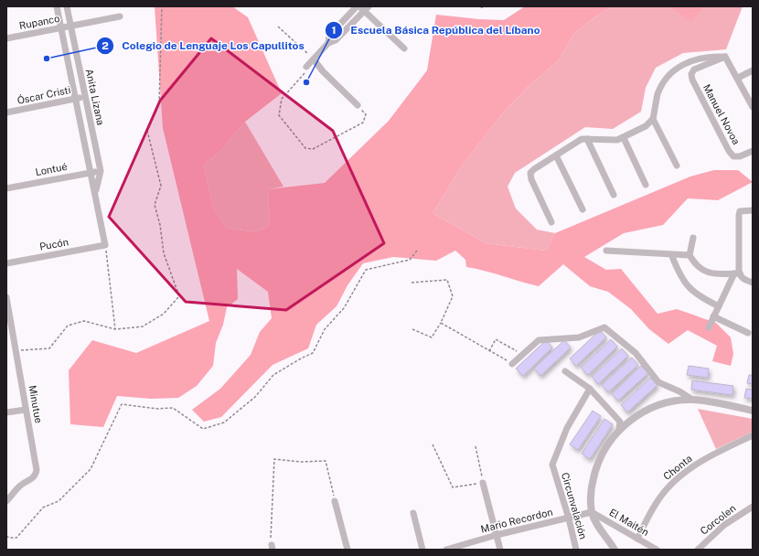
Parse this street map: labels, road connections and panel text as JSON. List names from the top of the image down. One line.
{"streets":{"street":["Rupanco","Óscar Cristi","Anita Lizana","Manuel Novoa","Lontué","Pucón","Minutue","Chonta","Circunvalación","Corcolen","Mario Recordon","El Maitén"]},"crossings":[["Rupanco","Anita Lizana"],["Óscar Cristi","Anita Lizana"],["Anita Lizana","Lontué"],["Anita Lizana","Pucón"],["Chonta","El Maitén"],["Circunvalación","Mario Recordon"],["Mario Recordon","El Maitén"]],"places":["Colegio de Lenguaje Los Capullitos","Escuela Básica República del Líbano"]}
